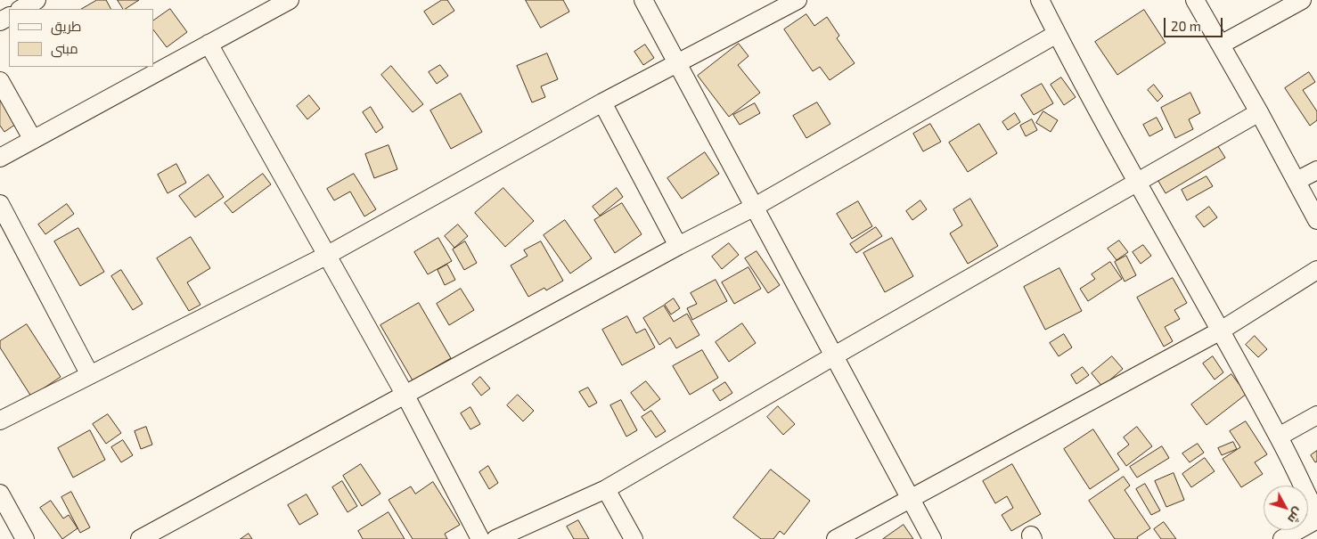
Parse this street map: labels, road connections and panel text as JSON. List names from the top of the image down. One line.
{"legend":["طريق","مبنى"],"scale_bar":"20 m","north":"bottom right"}
